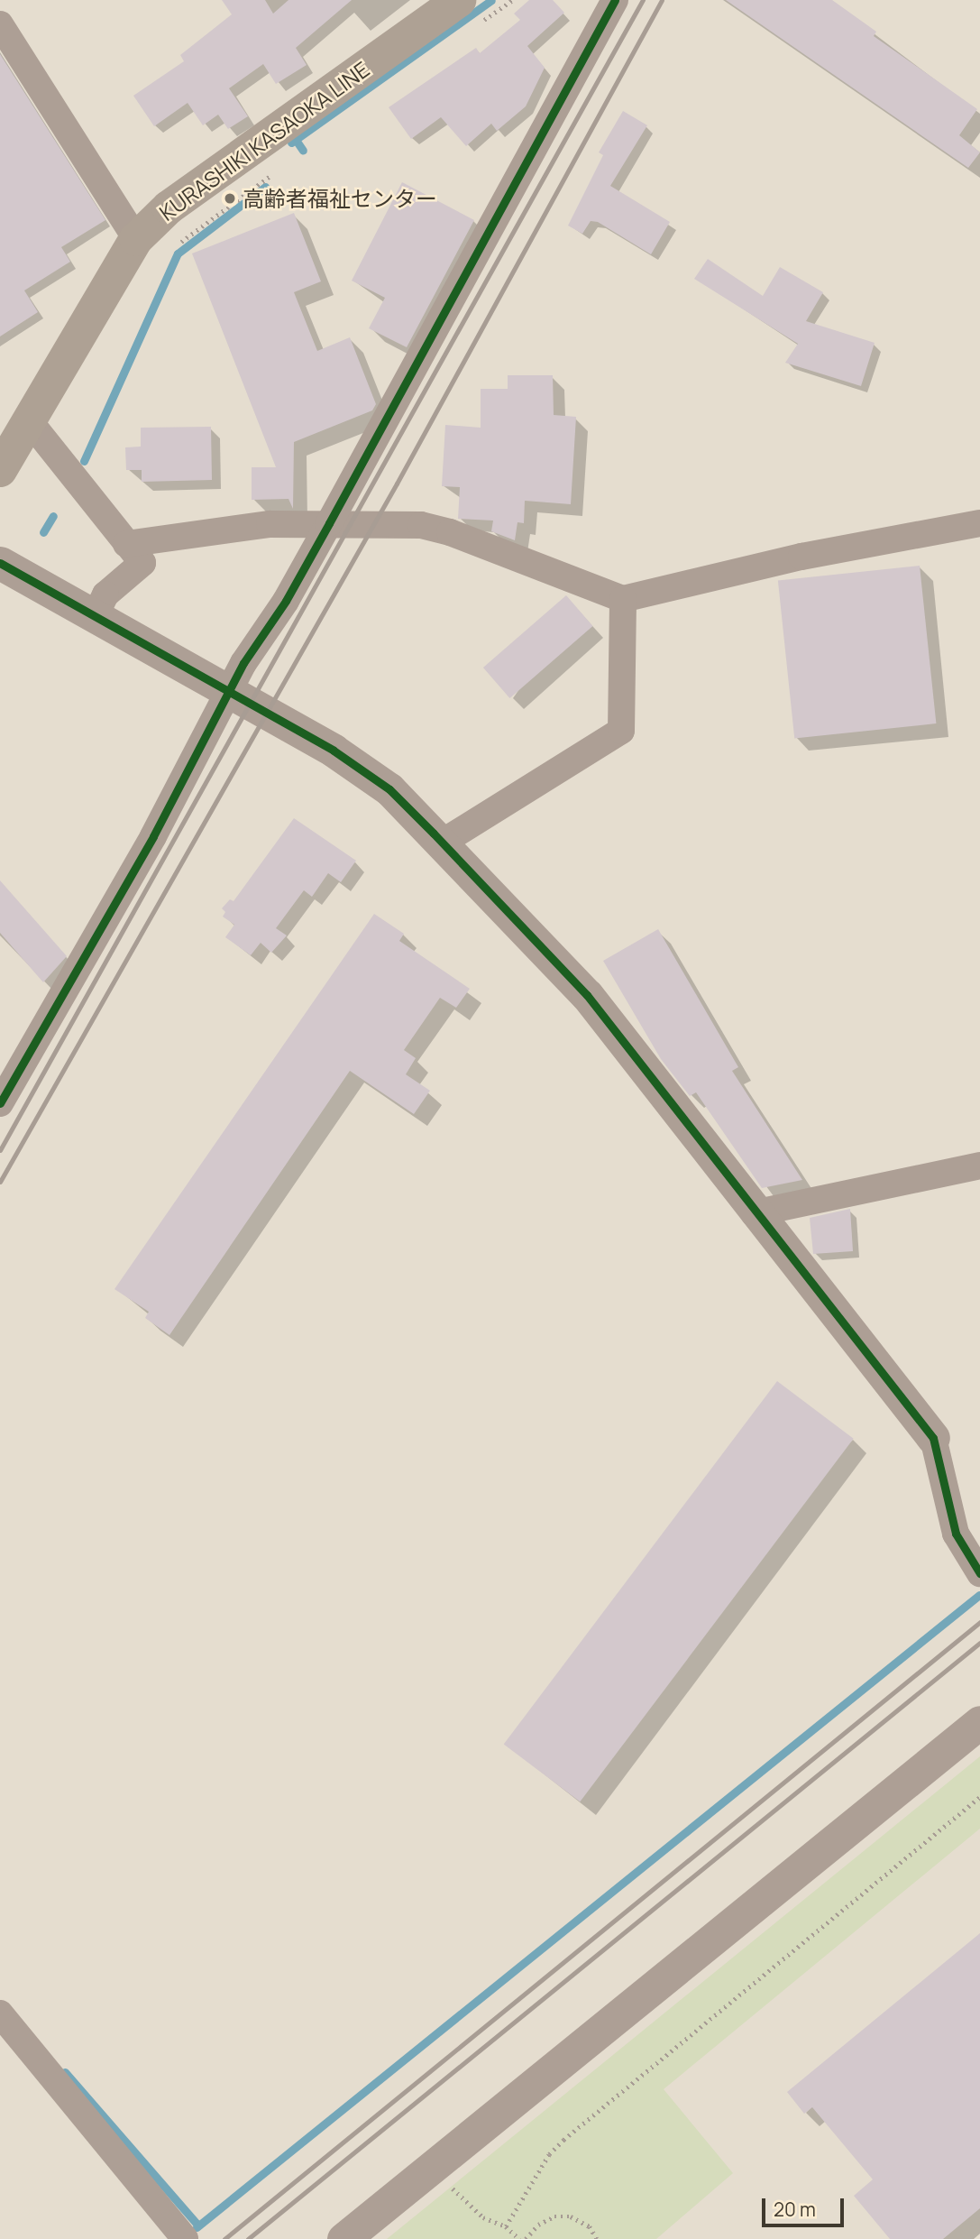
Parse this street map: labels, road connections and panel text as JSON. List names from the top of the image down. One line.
{"streets":{"main road":["KURASHIKI KASAOKA LINE"]},"places":["高齢者福祉センター"],"scale_bar":"20 m"}
